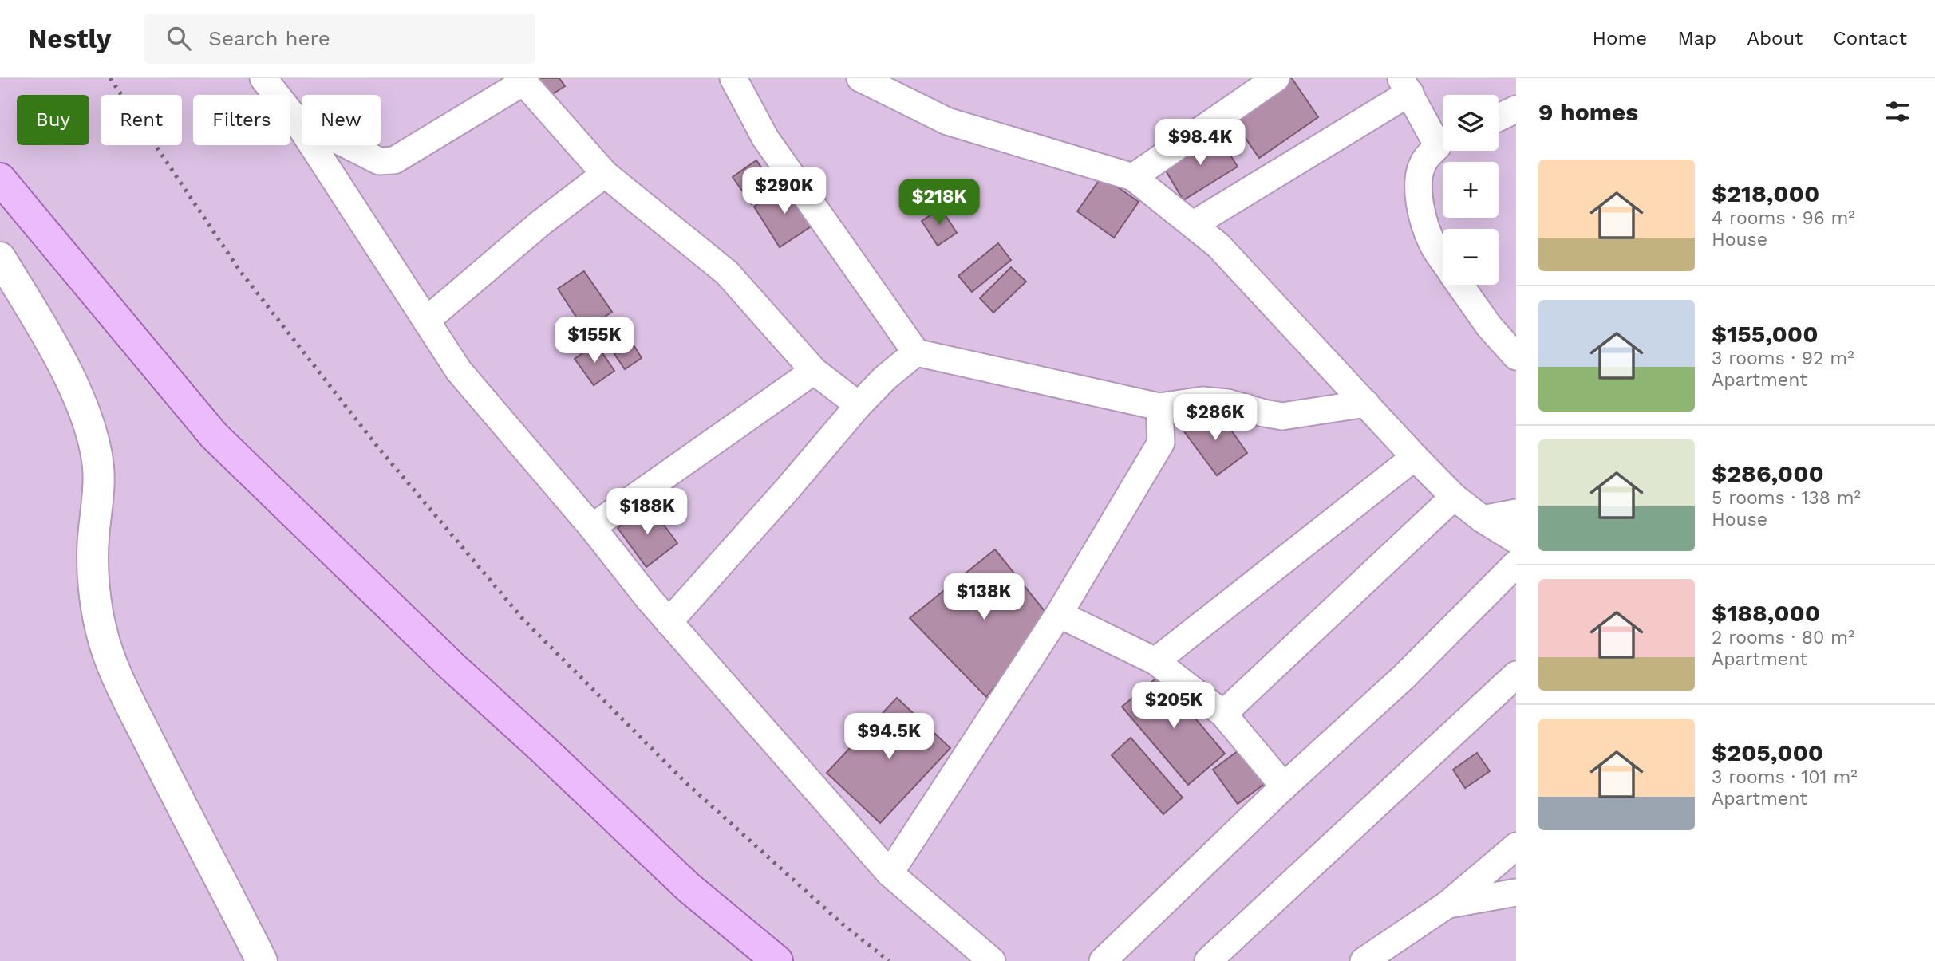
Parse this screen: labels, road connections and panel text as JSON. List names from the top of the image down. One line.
{"page":{"header":"Nestly","search":"Search here","nav":["Home","Map","About","Contact"],"heading":"9 homes","map_buttons":["+","−"],"chip":["Buy","Rent","Filters","New"],"price":["$98.4K","$290K","$218K","$155K","$286K","$188K","$138K","$205K","$94.5K"],"list":[{"name":"$218,000","note":"4 rooms · 96 m² · House"},{"name":"$155,000","note":"3 rooms · 92 m² · Apartment"},{"name":"$286,000","note":"5 rooms · 138 m² · House"},{"name":"$188,000","note":"2 rooms · 80 m² · Apartment"},{"name":"$205,000","note":"3 rooms · 101 m² · Apartment"}]}}
